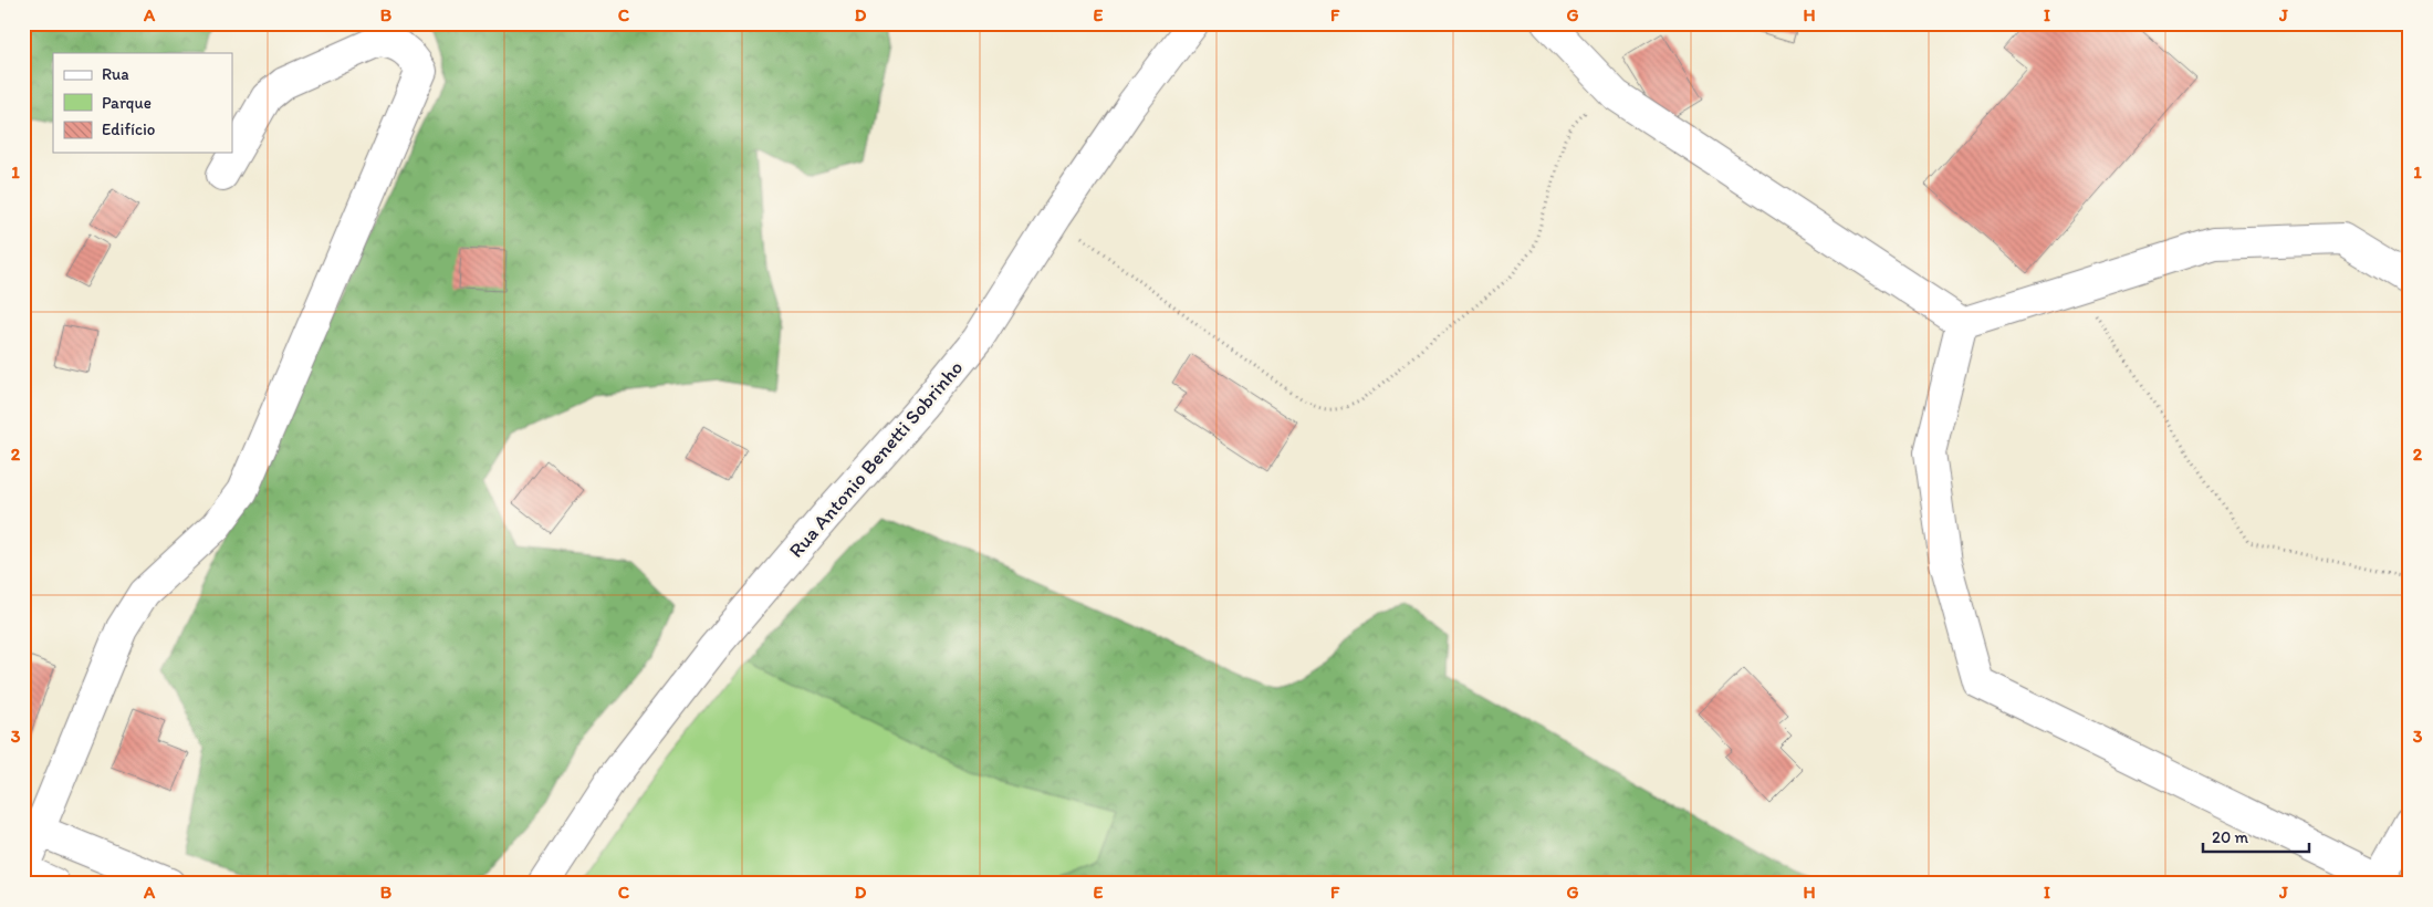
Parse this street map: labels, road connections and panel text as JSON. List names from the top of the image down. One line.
{"streets":{"street":["Rua Antonio Benetti Sobrinho"]},"legend":["Rua","Parque","Edifício"],"scale_bar":"20 m","grid":{"columns":["A","B","C","D","E","F","G","H","I","J"],"rows":["1","2","3"]}}
